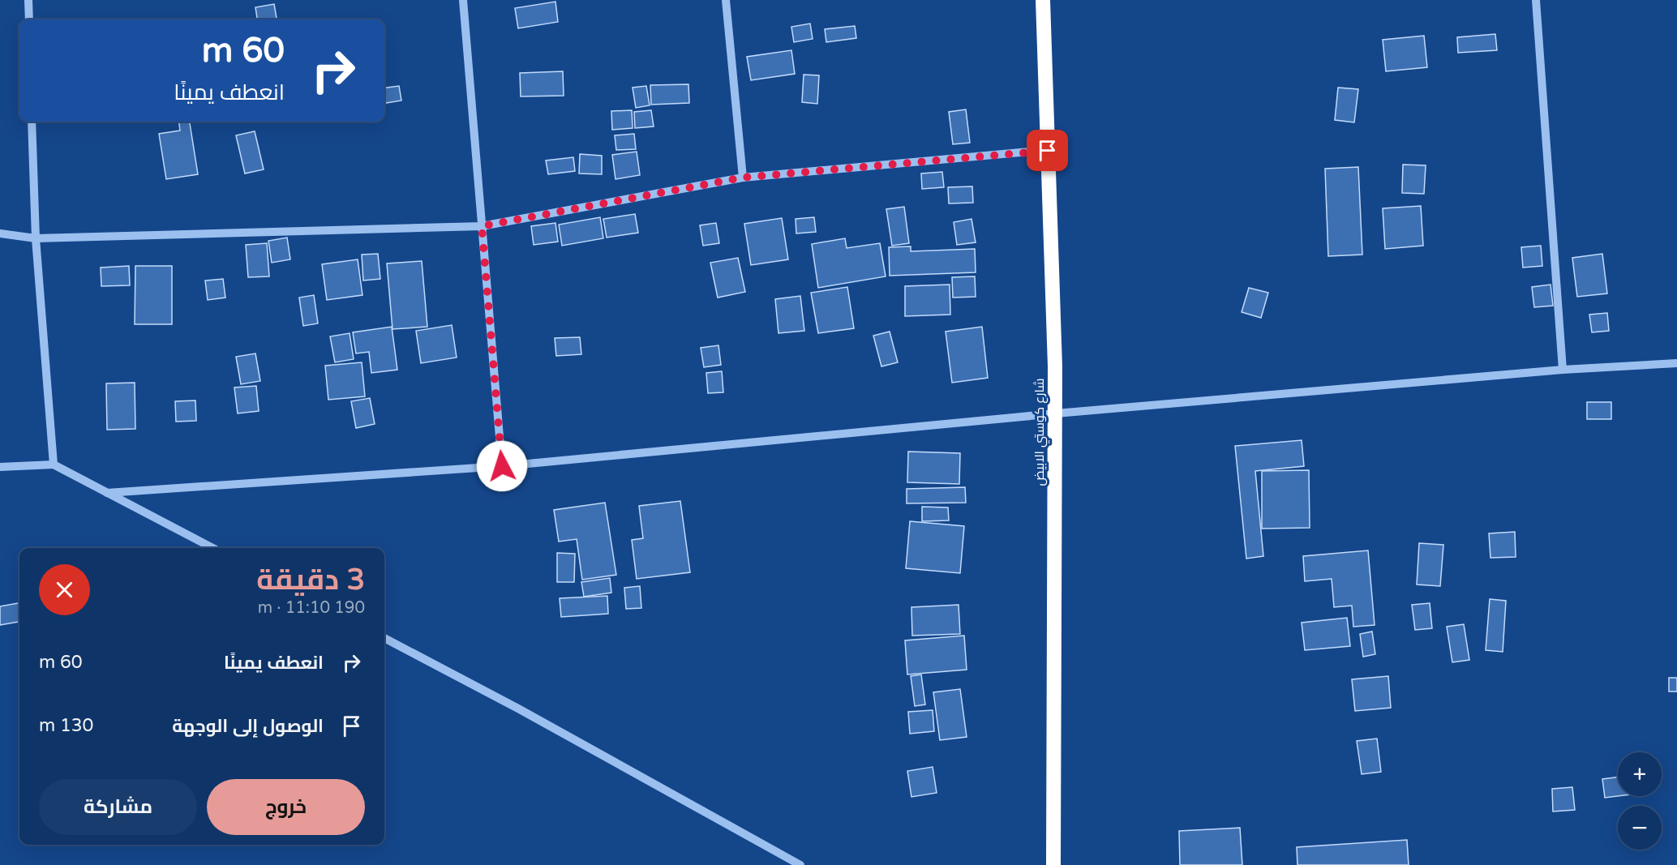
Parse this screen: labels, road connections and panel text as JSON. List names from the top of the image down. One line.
{"streets":{"highway":["شارع كوستي الابيض"]},"page":{"turn":["60 m","انعطف يمينًا"],"heading":["3 دقيقة","190 m · 11:10"],"list":[{"name":"انعطف يمينًا","value":"60 m"},{"name":"الوصول إلى الوجهة","value":"130 m"}],"map_buttons":["+","−"],"buttons":["خروج","مشاركة"]}}
